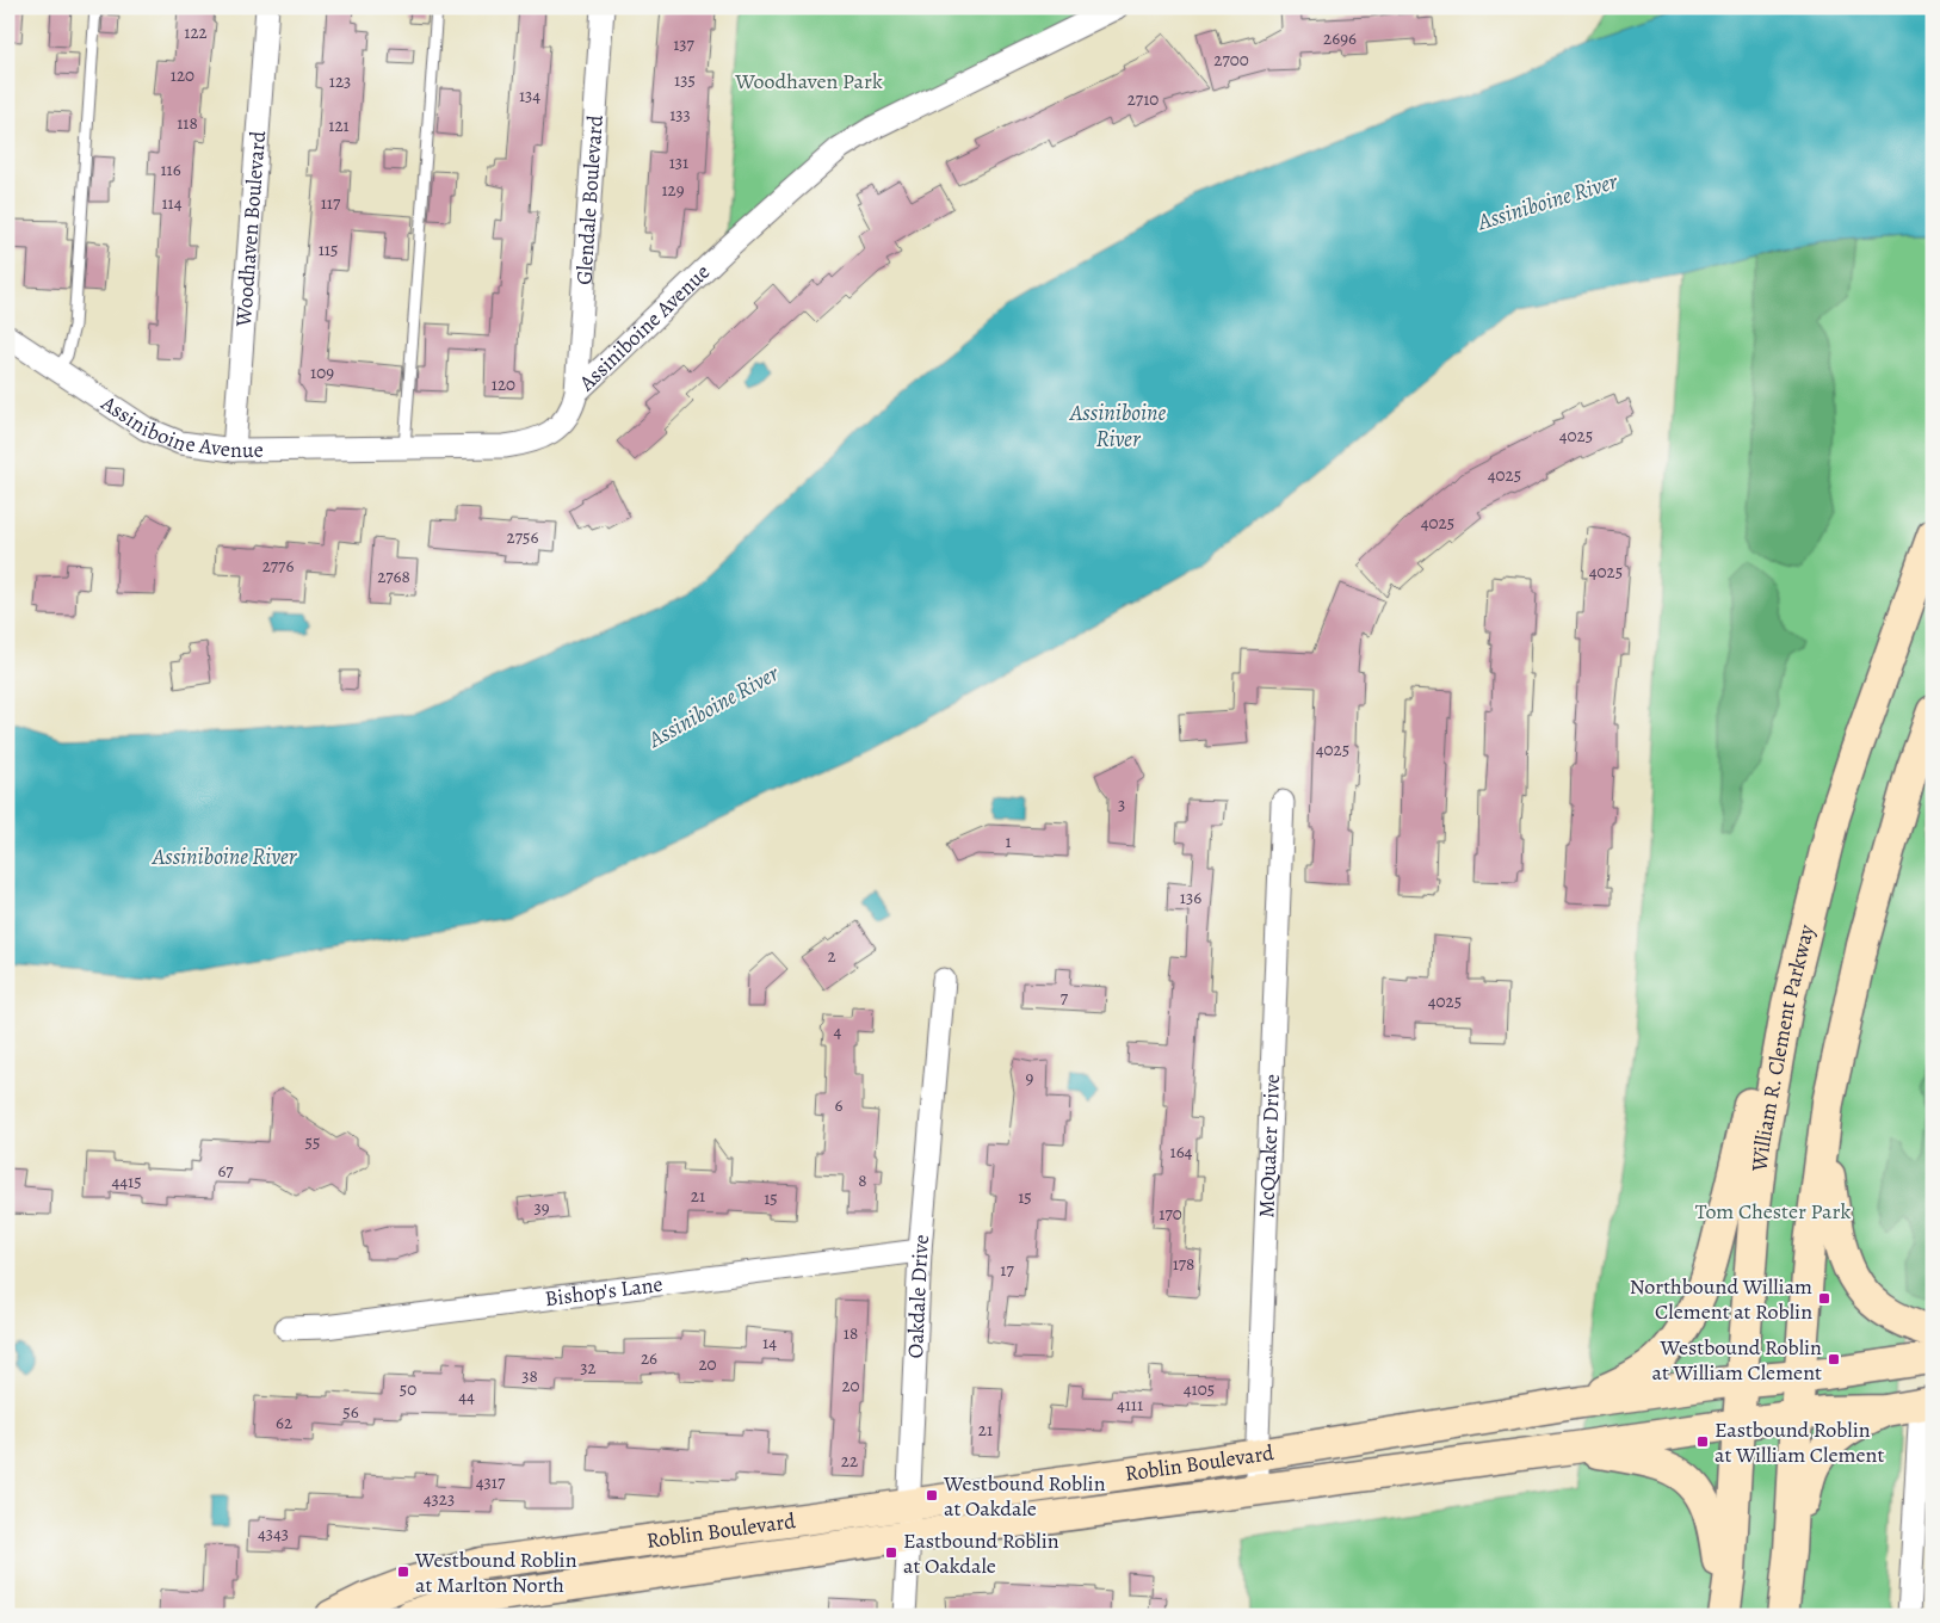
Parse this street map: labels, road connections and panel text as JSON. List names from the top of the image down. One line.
{"streets":{"main road":["William R. Clement Parkway","Roblin Boulevard"],"street":["Glendale Boulevard","Woodhaven Boulevard","Assiniboine Avenue","McQuaker Drive","Bishop's Lane","Oakdale Drive"]},"crossings":[["Glendale Boulevard","Assiniboine Avenue"],["Woodhaven Boulevard","Assiniboine Avenue"],["William R. Clement Parkway","Roblin Boulevard"],["McQuaker Drive","Roblin Boulevard"],["Bishop's Lane","Oakdale Drive"],["Oakdale Drive","Roblin Boulevard"]],"water":["Assiniboine River"],"parks":["Woodhaven Park","Tom Chester Park"],"places":{"transit":["Northbound William Clement at Roblin","Westbound Roblin at William Clement","Eastbound Roblin at William Clement","Westbound Roblin at Oakdale","Eastbound Roblin at Oakdale","Westbound Roblin at Marlton North"]},"house_numbers":["122","2696","137","2700","120","135","123","134","2710","133","118","121","131","116","129","114","117","115","109","120","4025","4025","4025","2756","2776","4025","2768","4025","3","1","136","2","7","4025","4","9","6","55","164","67","8","4415","21","15","15","39","170","178","17","18","14","26","20","32","38","20","50","4105","44","4111","56","62","21","22","4317","4323","4343"]}
